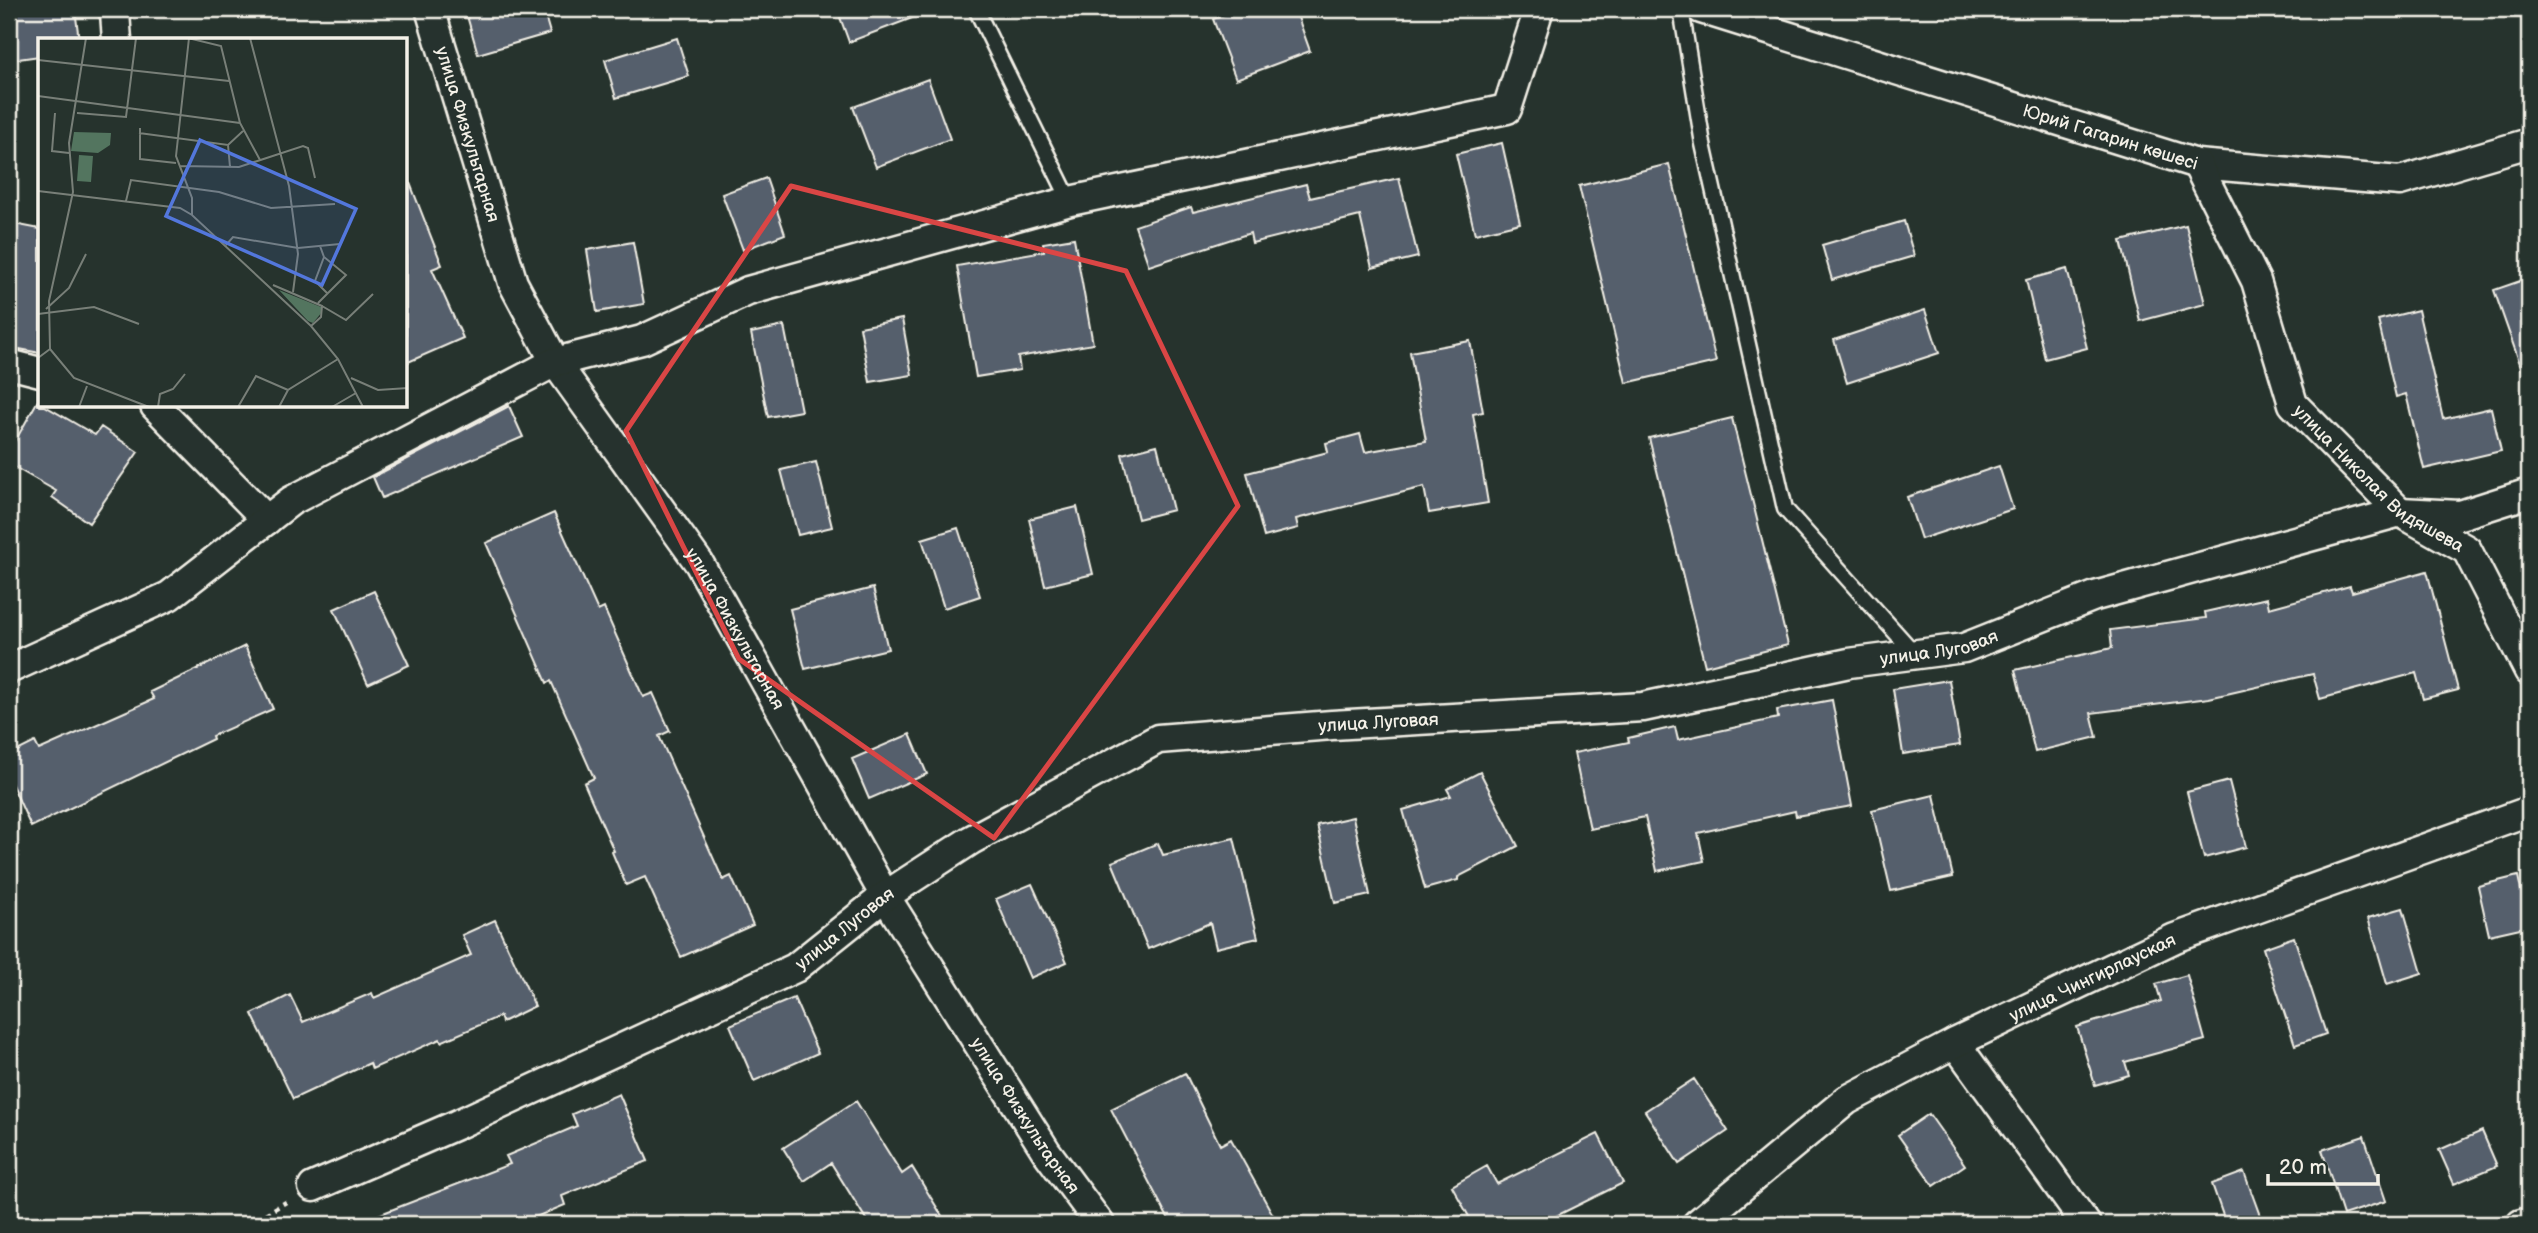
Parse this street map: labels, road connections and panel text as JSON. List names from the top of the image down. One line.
{"streets":{"street":["улица Физкультарная","Юрий Гагарин көшесі","улица Николая Видяшева","улица Луговая","улица Чингирлауская"]},"crossings":[["улица Физкультарная","улица Луговая"],["Юрий Гагарин көшесі","улица Николая Видяшева"],["улица Николая Видяшева","улица Луговая"]],"scale_bar":"20 m"}
